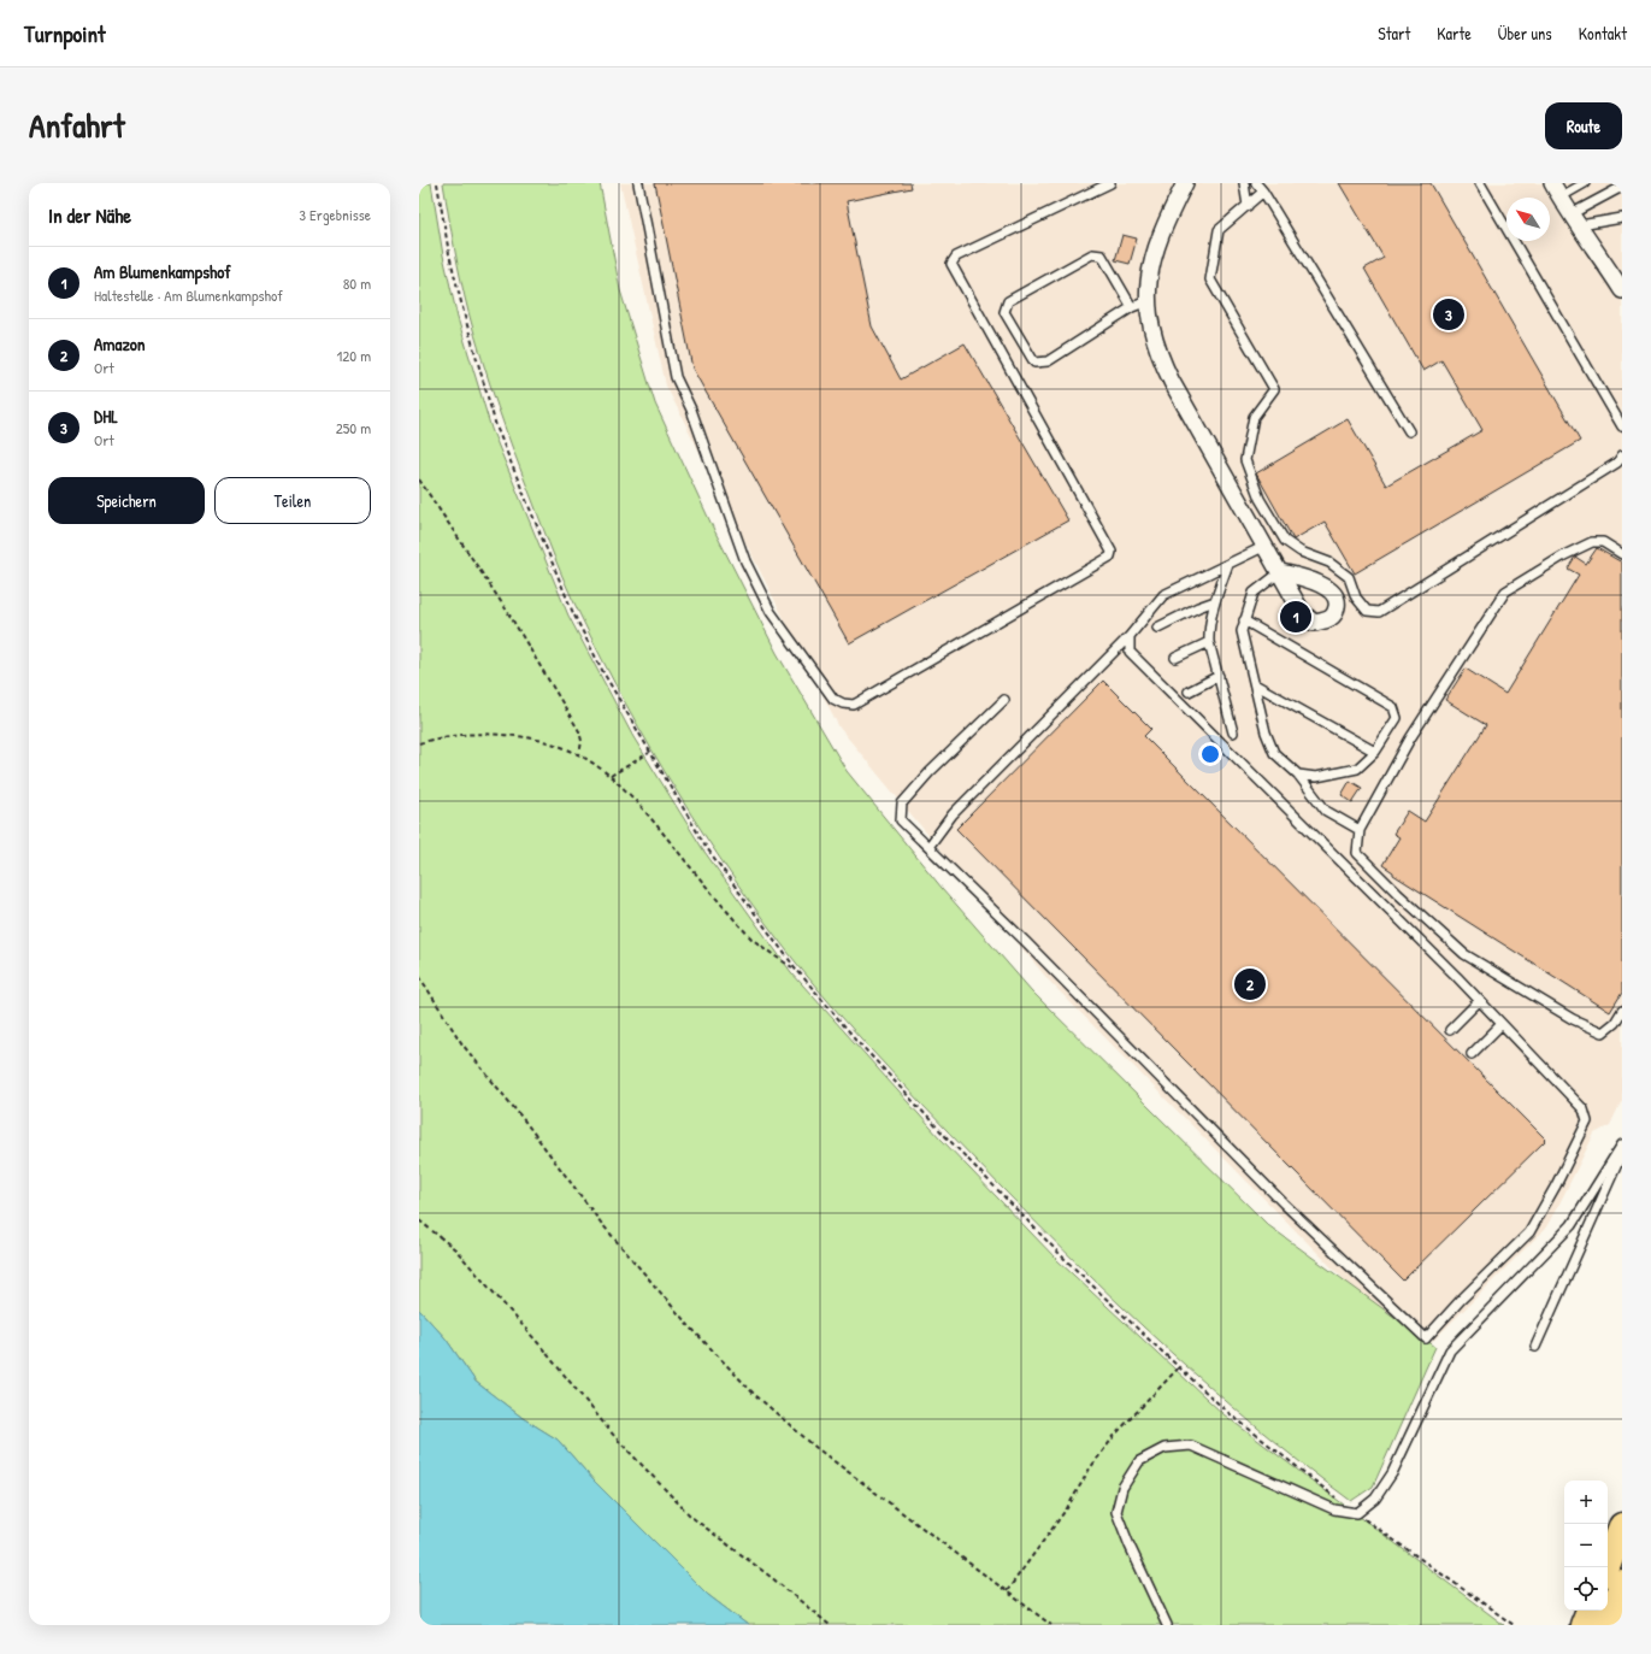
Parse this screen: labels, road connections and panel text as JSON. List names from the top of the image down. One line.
{"north":"top left","page":{"header":"Turnpoint","nav":["Start","Karte","Über uns","Kontakt"],"title":"Anfahrt","buttons":["Route",["Speichern","Teilen"]],"heading":["In der Nähe","3 Ergebnisse"],"list":[{"mark":"1","name":"Am Blumenkampshof","note":"Haltestelle · Am Blumenkampshof","value":"80 m"},{"mark":"2","name":"Amazon","note":"Ort","value":"120 m"},{"mark":"3","name":"DHL","note":"Ort","value":"250 m"}],"pins":["3","1","2"],"map_buttons":["+","−"]}}
